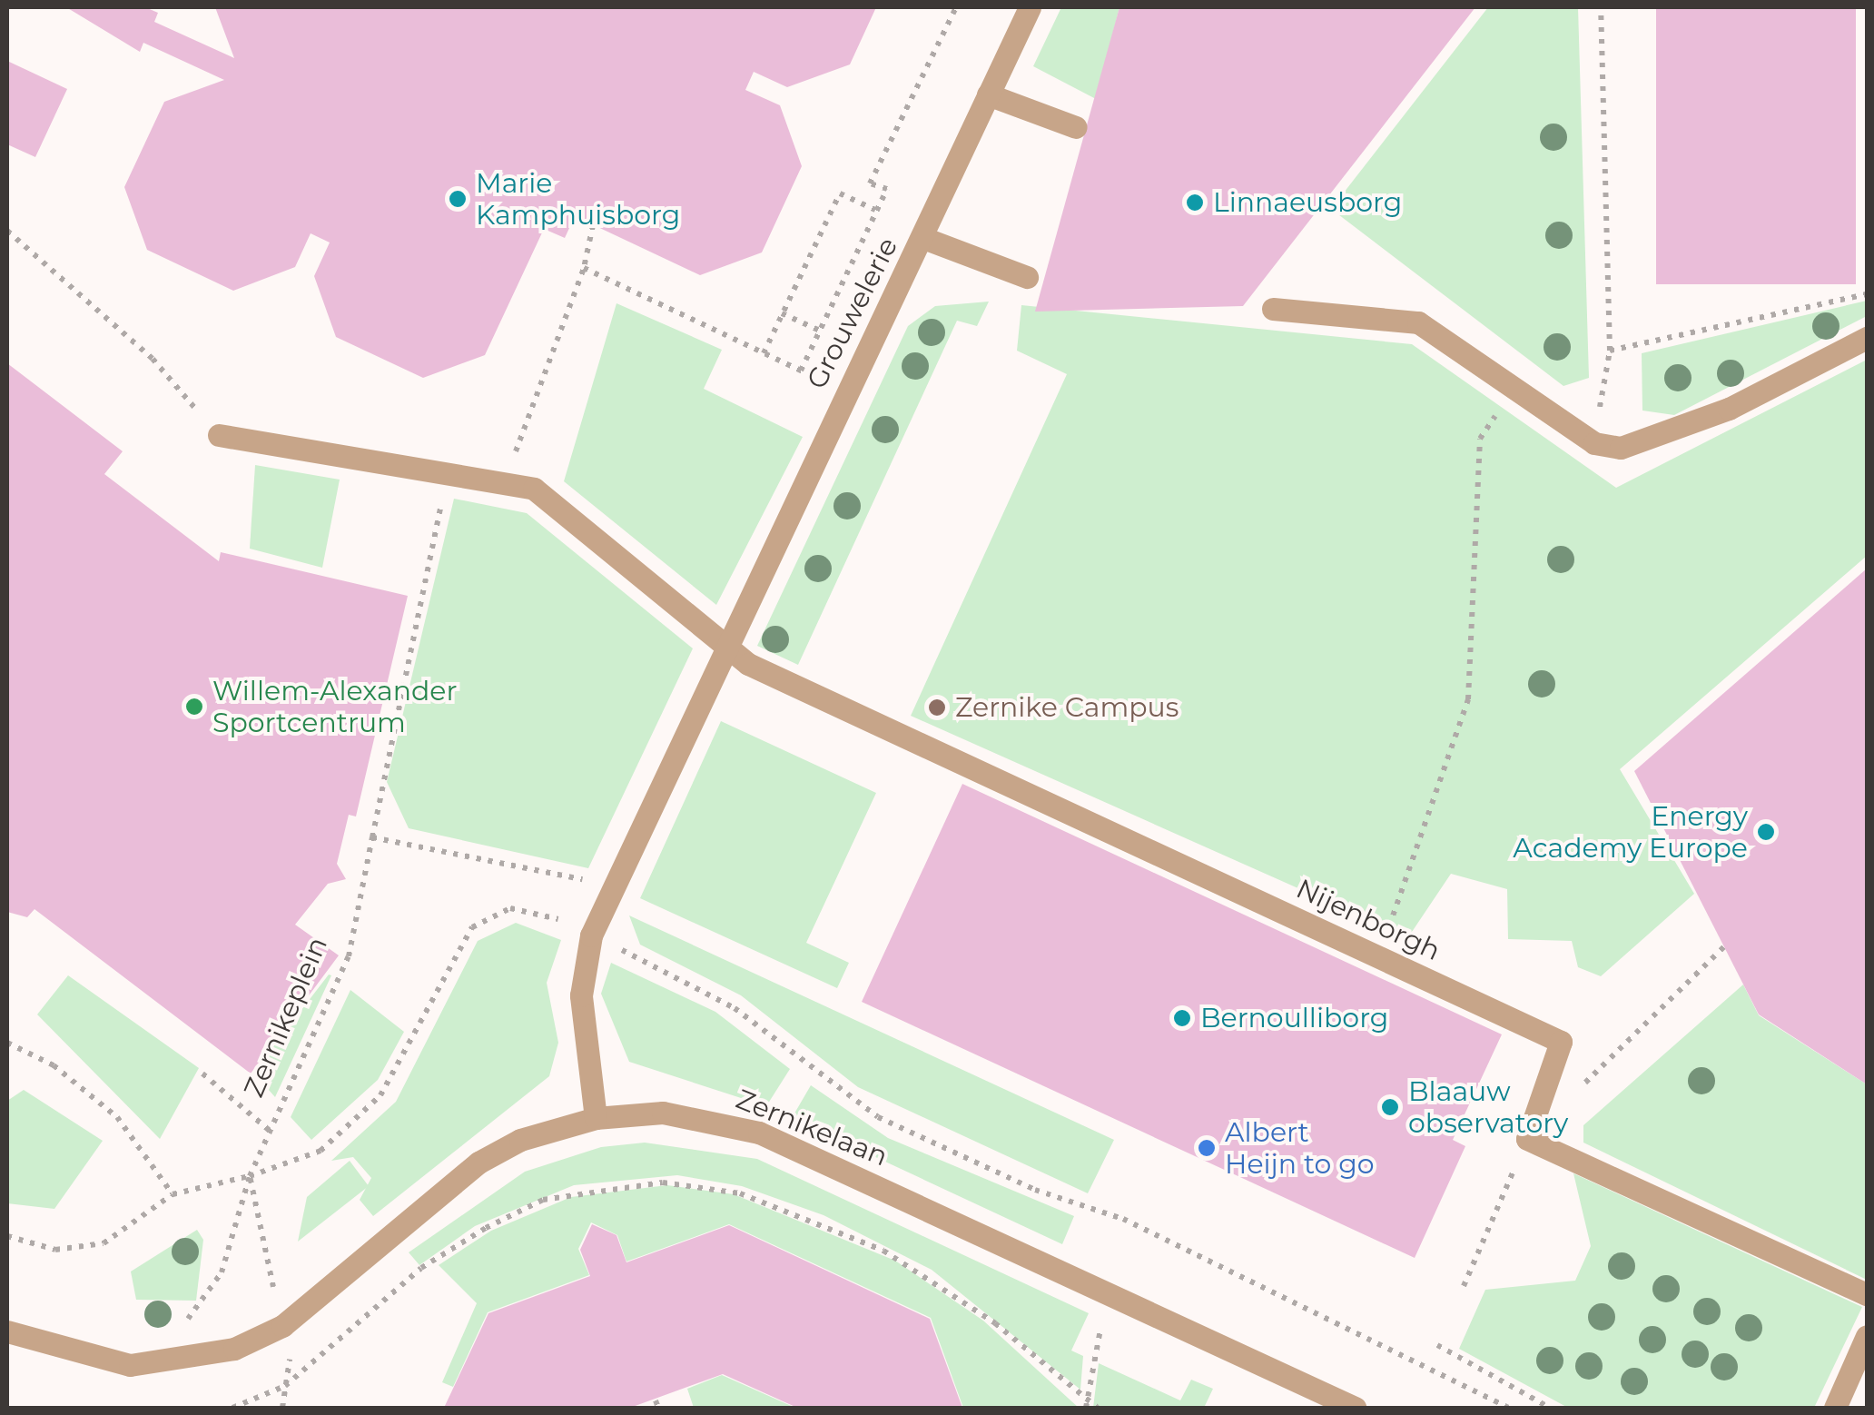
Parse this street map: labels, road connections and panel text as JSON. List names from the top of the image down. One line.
{"streets":{"street":["Grouwelerie","Nijenborgh","Zernikelaan"],"path":["Zernikeplein"]},"crossings":[["Grouwelerie","Nijenborgh"],["Nijenborgh","Zernikeplein"],["Zernikeplein","Zernikelaan"]],"places":["Marie Kamphuisborg","Linnaeusborg","Willem-Alexander Sportcentrum","Zernike Campus","Energy Academy Europe","Bernoulliborg","Blaauw observatory","Albert Heijn to go"]}
